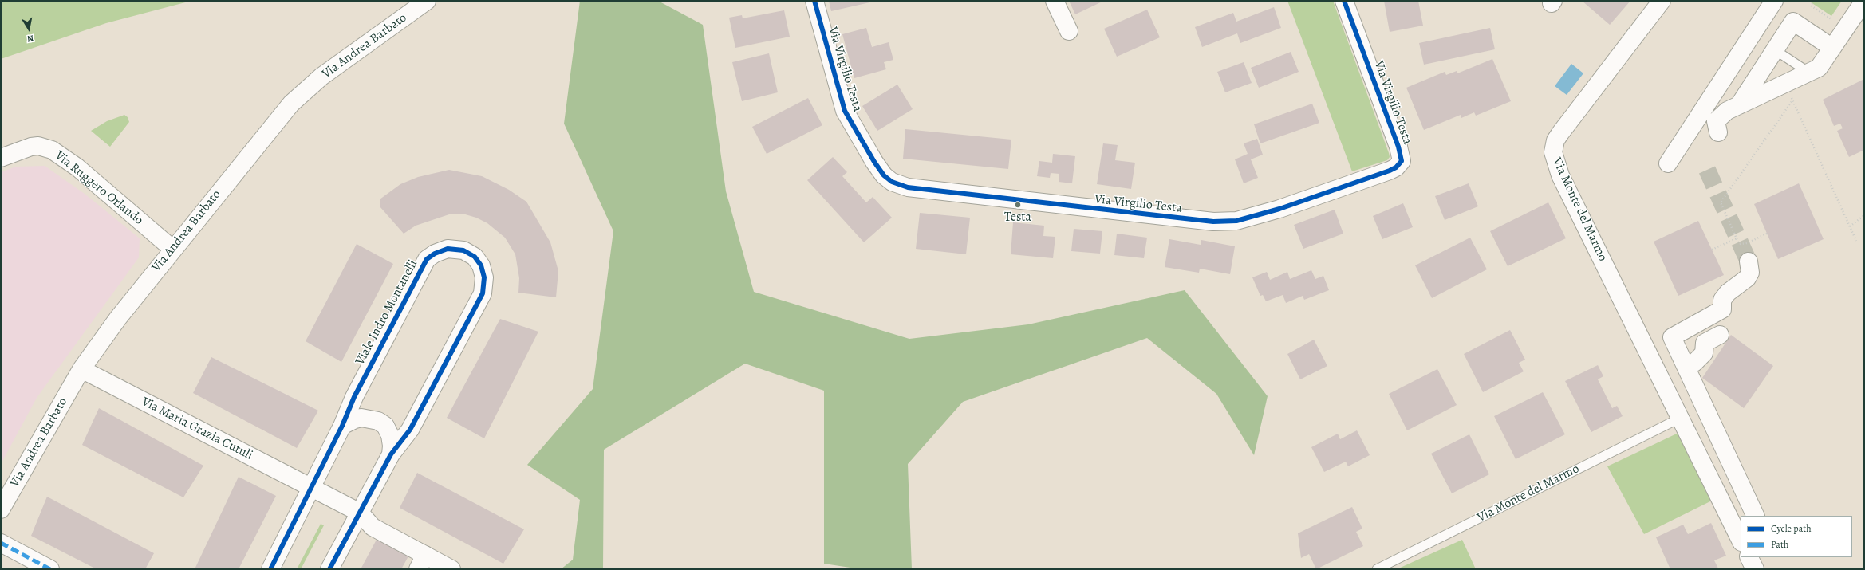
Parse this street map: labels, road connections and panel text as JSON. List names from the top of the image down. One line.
{"streets":{"street":["Via Andrea Barbato","Via Virgilio Testa","Via Ruggero Orlando","Via Monte del Marmo","Viale Indro Montanelli","Via Maria Grazia Cutuli"]},"crossings":[["Via Andrea Barbato","Via Ruggero Orlando"],["Via Andrea Barbato","Via Maria Grazia Cutuli"],["Viale Indro Montanelli","Via Maria Grazia Cutuli"]],"places":["Testa"],"legend":["Cycle path","Path"],"north":"bottom"}
